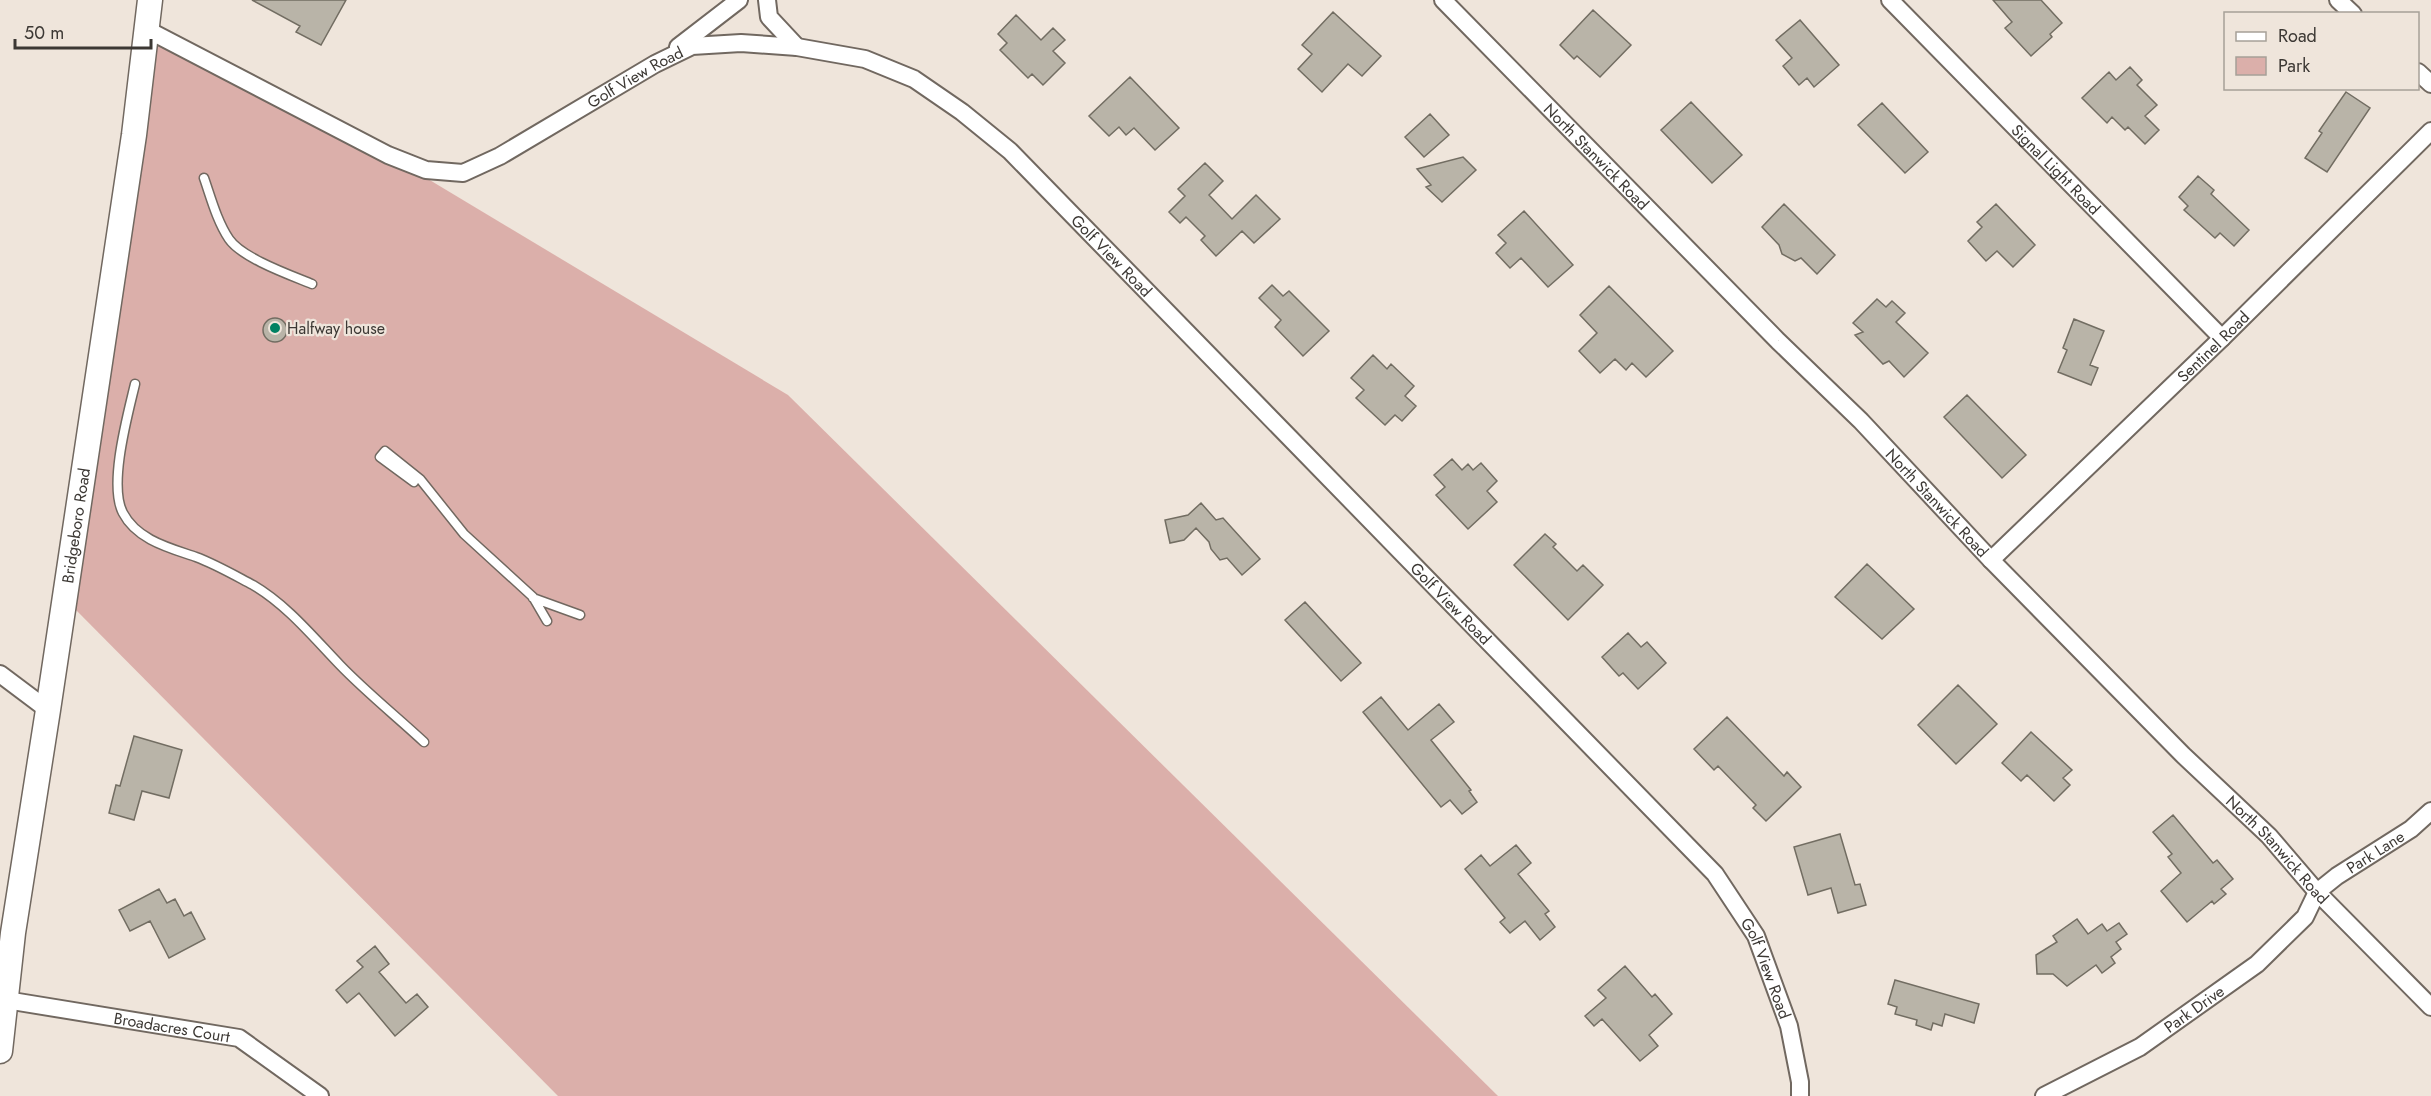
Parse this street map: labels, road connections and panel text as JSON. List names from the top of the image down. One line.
{"streets":{"main road":["Bridgeboro Road"],"street":["Golf View Road","North Stanwick Road","Signal Light Road","Sentinel Road","Park Lane","Park Drive","Broadacres Court"]},"crossings":[["Golf View Road","Bridgeboro Road"],["North Stanwick Road","Sentinel Road"],["North Stanwick Road","Park Lane"],["North Stanwick Road","Park Drive"],["Signal Light Road","Sentinel Road"],["Bridgeboro Road","Broadacres Court"],["Park Lane","Park Drive"]],"places":["Halfway house"],"legend":["Road","Park"],"scale_bar":"50 m"}
